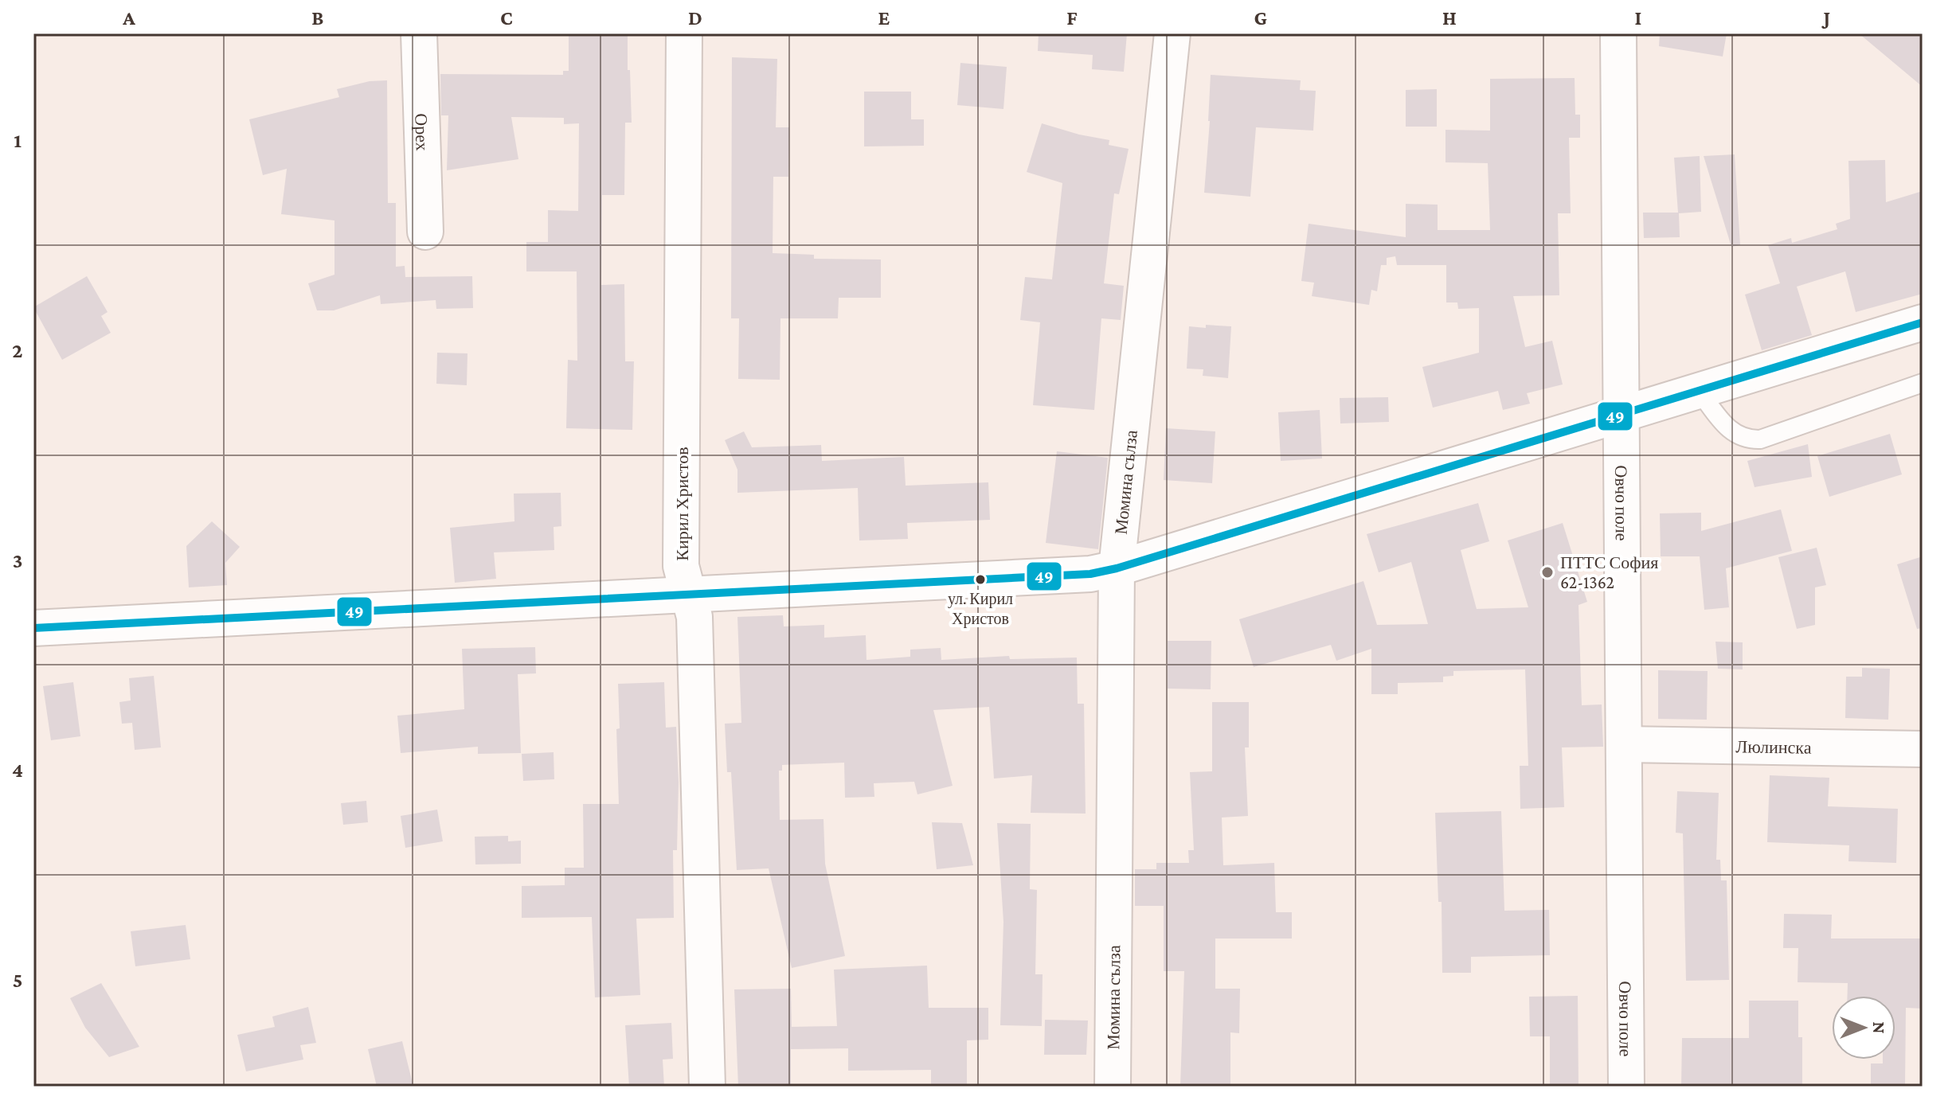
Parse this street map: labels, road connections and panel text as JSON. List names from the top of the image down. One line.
{"streets":{"street":["Орех","Момина сълза","Овчо поле","Кирил Христов","Люлинска"]},"crossings":[["Овчо поле","Люлинска"]],"places":["ПТТС София 62-1362","ул. Кирил Христов"],"lines":["transit line 49"],"north":"right","grid":{"columns":["A","B","C","D","E","F","G","H","I","J"],"rows":["1","2","3","4","5"]}}
